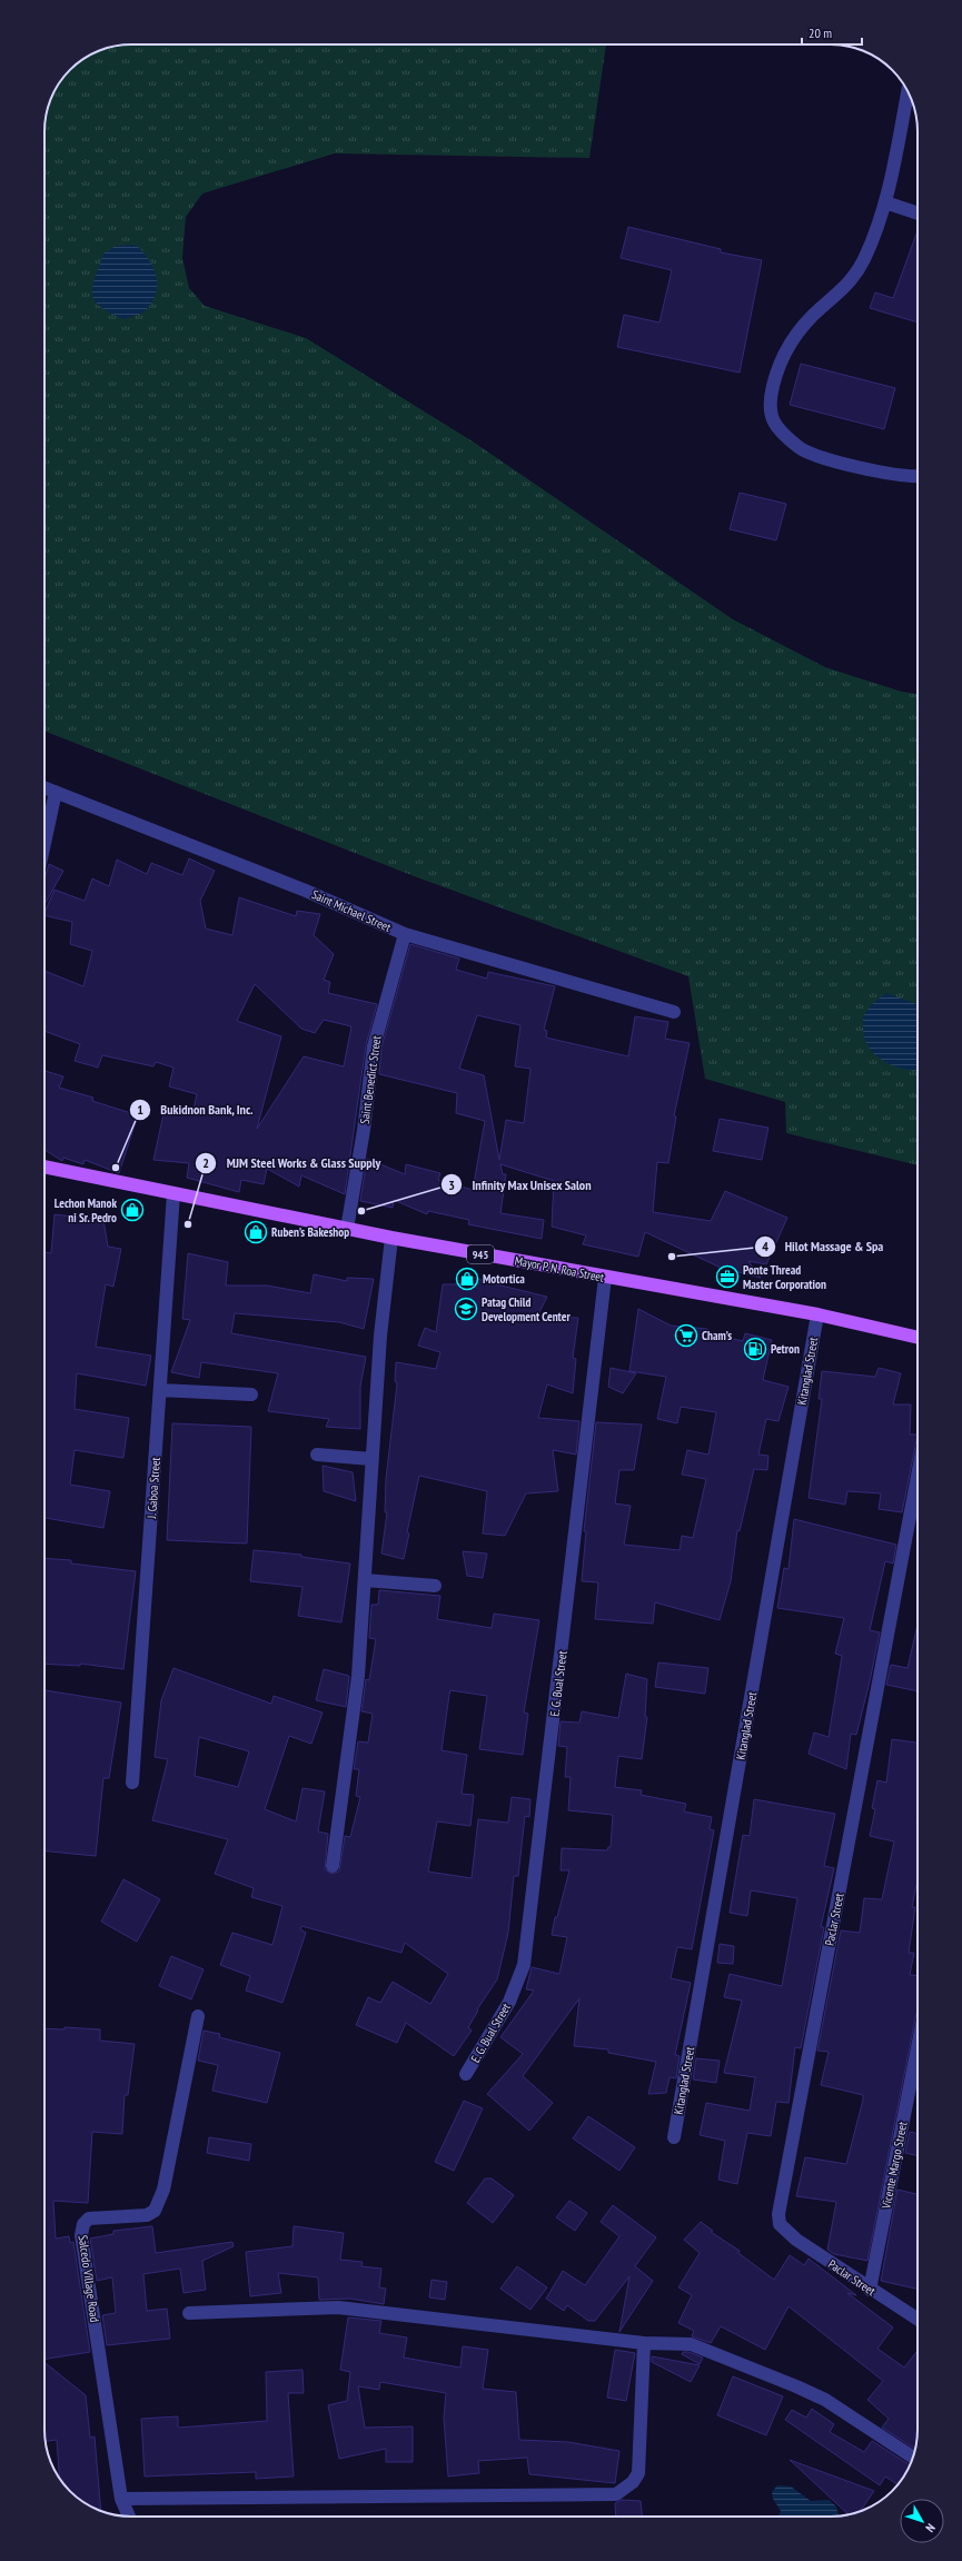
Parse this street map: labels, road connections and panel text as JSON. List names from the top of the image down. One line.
{"streets":{"main road":["945","Mayor P. N. Roa Street"],"street":["Saint Michael Street","Saint Benedict Street","Kitanglad Street","J. Gaboa Street","E. G. Bual Street","Paclar Street","Vicente Margo Street","Salcedo Village Road"]},"crossings":[["Saint Michael Street","Saint Benedict Street"],["Saint Benedict Street","Mayor P. N. Roa Street"],["Mayor P. N. Roa Street","Kitanglad Street"],["Mayor P. N. Roa Street","J. Gaboa Street"],["Mayor P. N. Roa Street","E. G. Bual Street"],["Paclar Street","Vicente Margo Street"]],"places":{"other":["Bukidnon Bank, Inc.","Infinity Max Unisex Salon","MJM Steel Works & Glass Supply","Hilot Massage & Spa"],"shop":["Lechon Manok ni Sr. Pedro","Ruben’s Bakeshop","Motortica"],"office":["Ponte Thread Master Corporation"],"school or university":["Patag Child Development Center"],"supermarket":["Cham’s"],"fuel station":["Petron"]},"scale_bar":"20 m","north":"bottom right"}
